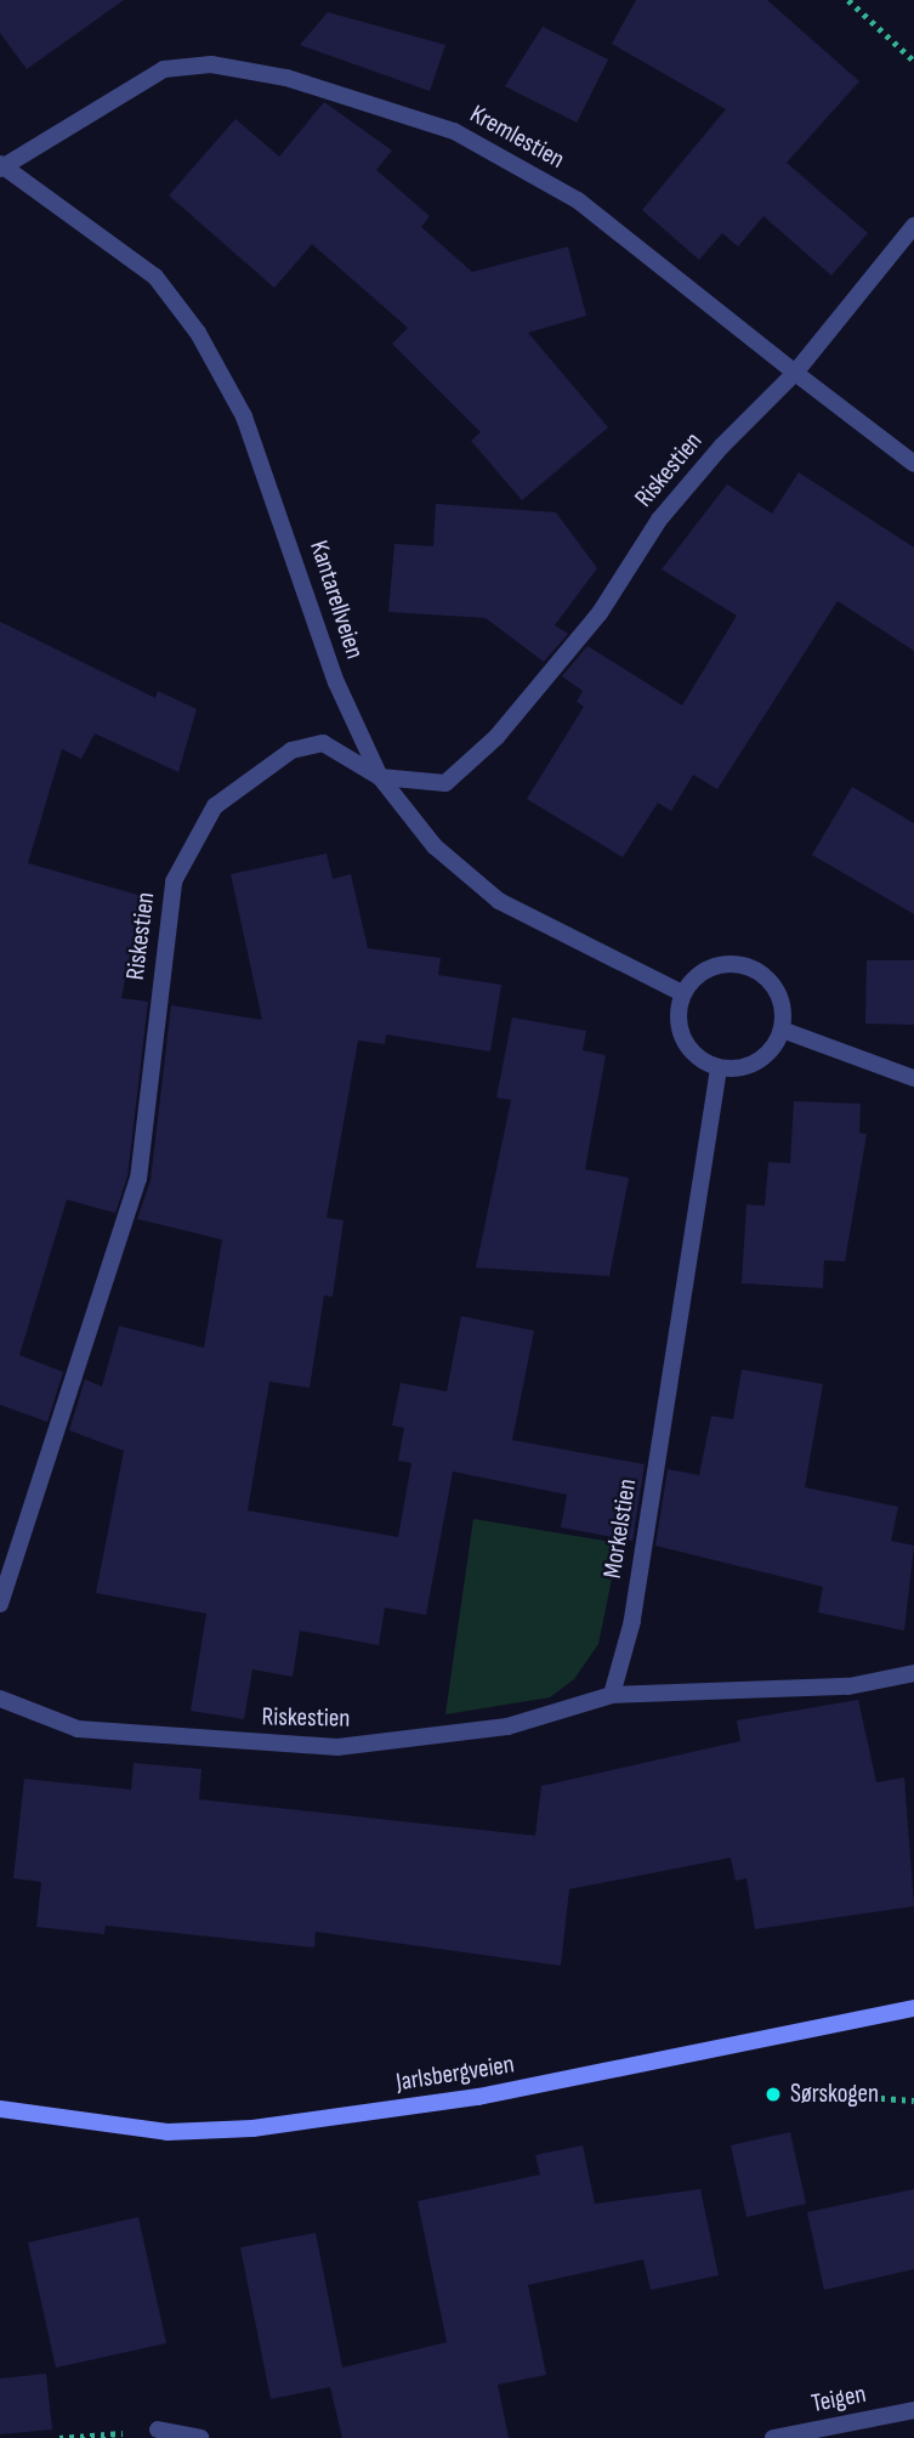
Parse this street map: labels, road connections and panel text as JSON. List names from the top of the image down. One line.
{"streets":{"main road":["Jarlsbergveien"],"street":["Kremlestien","Riskestien","Kantarellveien","Morkelstien","Teigen"]},"crossings":[["Kremlestien","Riskestien"],["Kremlestien","Kantarellveien"],["Riskestien","Kantarellveien"],["Riskestien","Morkelstien"],["Kantarellveien","Morkelstien"]],"places":["Sørskogen"]}
